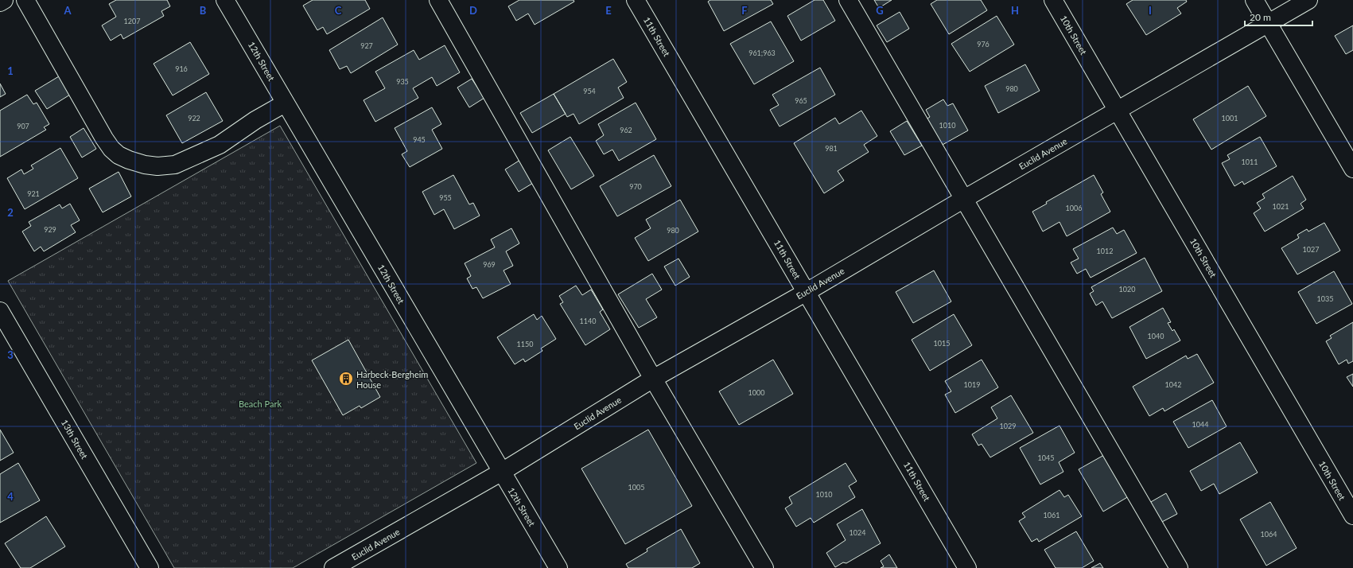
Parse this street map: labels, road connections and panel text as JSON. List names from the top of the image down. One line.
{"streets":{"street":["10th Street","11th Street","12th Street","Euclid Avenue","13th Street"]},"crossings":[["10th Street","Euclid Avenue"],["11th Street","Euclid Avenue"],["12th Street","Euclid Avenue"]],"parks":["Beach Park"],"places":{"building":["Harbeck-Bergheim House"]},"house_numbers":["1207","976","927","961;963","916","935","980","954","965","922","1001","1010","907","962","945","981","1011","970","921","955","1021","1006","929","980","1027","1012","969","1020","1035","1140","1040","1015","1150","1019","1042","1000","1044","1029","1045","1005","1010","1061","1024","1064"],"scale_bar":"20 m","grid":{"columns":["A","B","C","D","E","F","G","H","I"],"rows":["1","2","3","4"]}}
